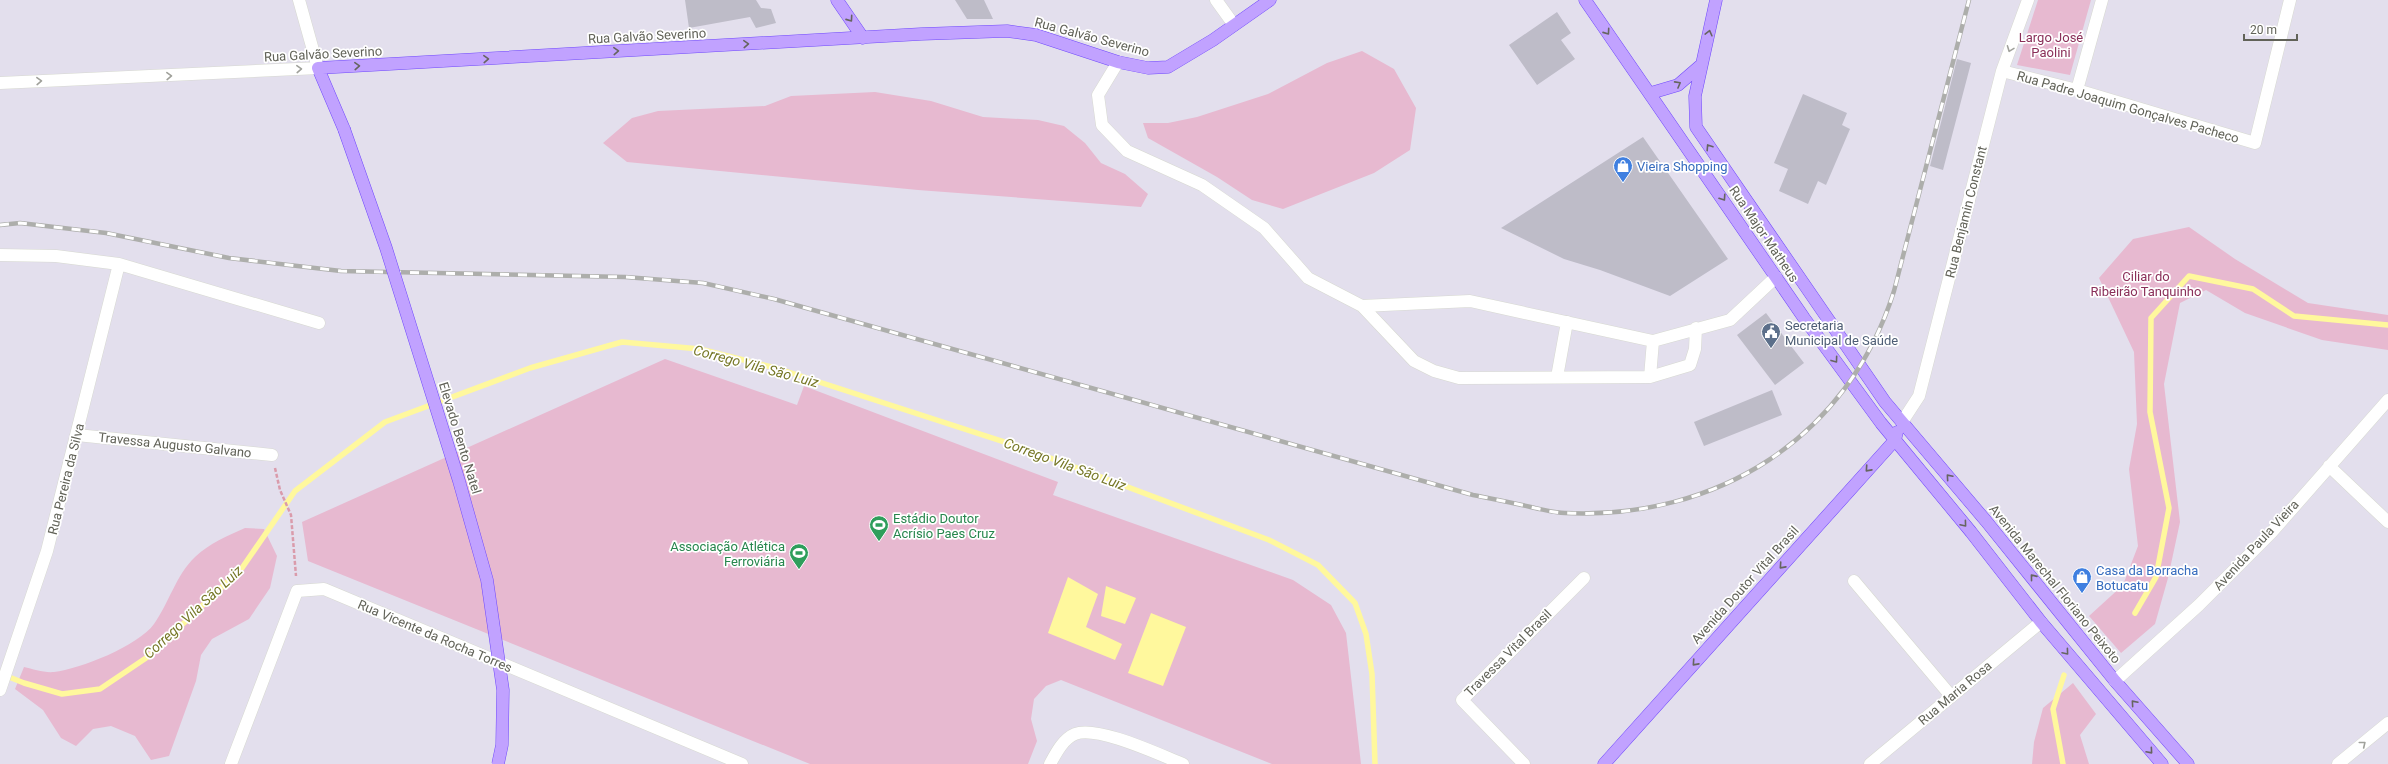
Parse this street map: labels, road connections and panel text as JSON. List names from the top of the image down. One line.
{"streets":{"main road":["Rua Galvão Severino","Rua Major Matheus","Elevado Bento Natel","Avenida Marechal Floriano Peixoto","Avenida Doutor Vital Brasil"],"street":["Rua Padre Joaquim Gonçalves Pacheco","Rua Benjamin Constant","Travessa Augusto Galvano","Rua Pereira da Silva","Avenida Paula Vieira","Rua Vicente da Rocha Torres","Travessa Vital Brasil","Rua Maria Rosa"]},"crossings":[["Rua Galvão Severino","Elevado Bento Natel"],["Rua Padre Joaquim Gonçalves Pacheco","Rua Benjamin Constant"],["Rua Benjamin Constant","Rua Major Matheus"],["Rua Benjamin Constant","Avenida Marechal Floriano Peixoto"],["Rua Benjamin Constant","Avenida Doutor Vital Brasil"],["Rua Major Matheus","Avenida Marechal Floriano Peixoto"],["Rua Major Matheus","Avenida Doutor Vital Brasil"],["Travessa Augusto Galvano","Rua Pereira da Silva"],["Avenida Paula Vieira","Avenida Marechal Floriano Peixoto"],["Avenida Marechal Floriano Peixoto","Avenida Doutor Vital Brasil"]],"one_way":["Rua Galvão Severino","Avenida Doutor Vital Brasil"],"water":["Corrego Vila São Luiz"],"parks":["Largo José Paolini","Ciliar do Ribeirão Tanquinho"],"places":{"shop":["Vieira Shopping","Casa da Borracha Botucatu"],"public building":["Secretaria Municipal de Saúde"],"sports":["Estádio Doutor Acrísio Paes Cruz","Associação Atlética Ferroviária"]},"scale_bar":"20 m"}
